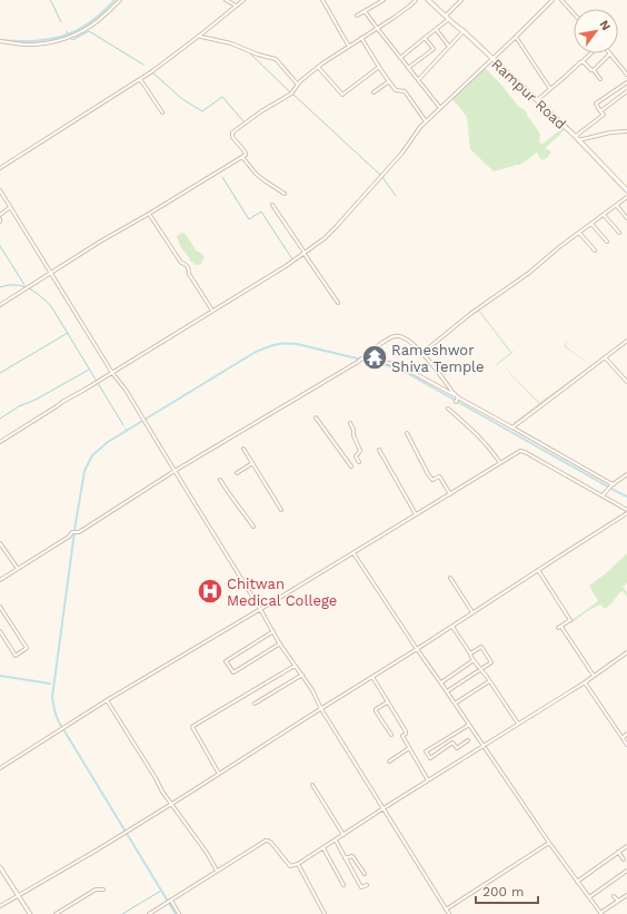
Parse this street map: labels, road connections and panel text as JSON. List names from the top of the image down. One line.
{"streets":{"main road":["Rampur Road"]},"places":{"temple":["Rameshwor Shiva Temple"],"hospital":["Chitwan Medical College"]},"scale_bar":"200 m","north":"top right"}
